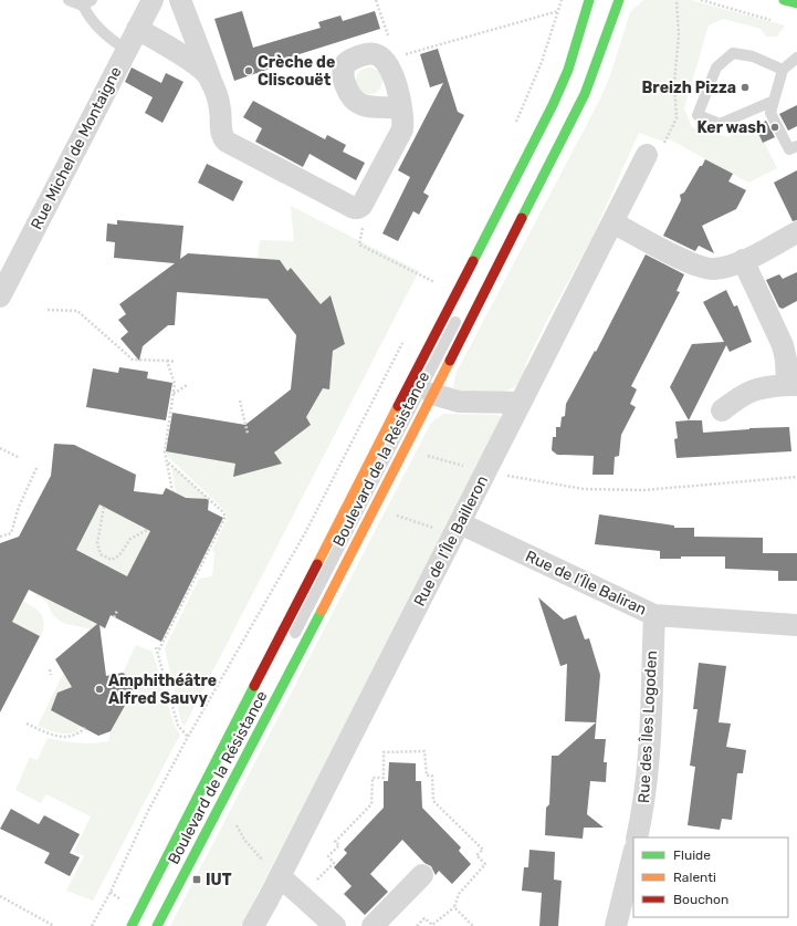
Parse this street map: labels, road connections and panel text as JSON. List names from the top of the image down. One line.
{"streets":{"main road":["Boulevard de la Résistance"],"street":["Rue Michel de Montaigne","Rue de l'Île Bailleron","Rue de l'Île Baliran","Rue des Îles Logoden"]},"crossings":[["Rue de l'Île Bailleron","Rue de l'Île Baliran"],["Rue de l'Île Baliran","Rue des Îles Logoden"]],"places":{"other":["Crèche de Cliscouët","Breizh Pizza","Ker wash","Amphithéâtre Alfred Sauvy"],"transit":["IUT"]},"legend":["Fluide","Ralenti","Bouchon"]}
